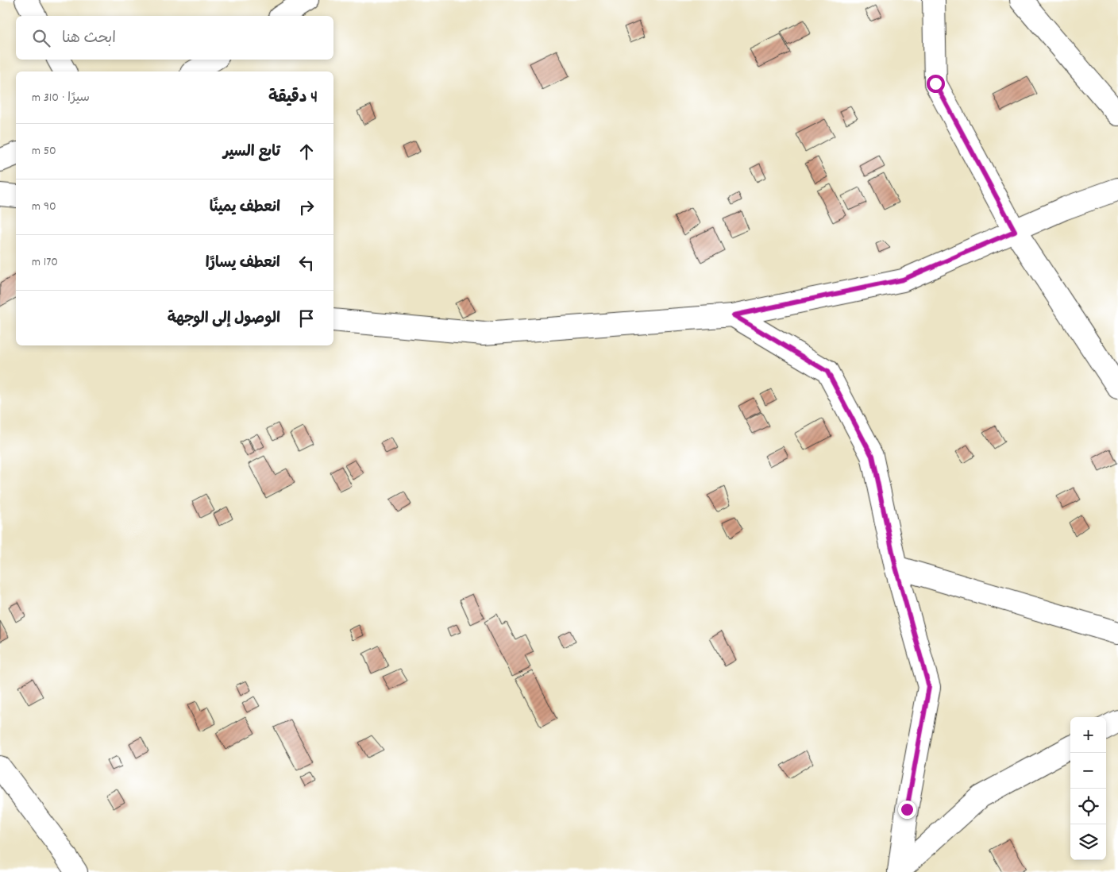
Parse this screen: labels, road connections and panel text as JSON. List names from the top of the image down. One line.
{"page":{"search":"ابحث هنا","heading":["4 دقيقة","سيرًا · 310 m"],"list":[["تابع السير","50 m"],["انعطف يمينًا","90 m"],["انعطف يسارًا","170 m"],"الوصول إلى الوجهة"],"map_buttons":["+","−"]}}
